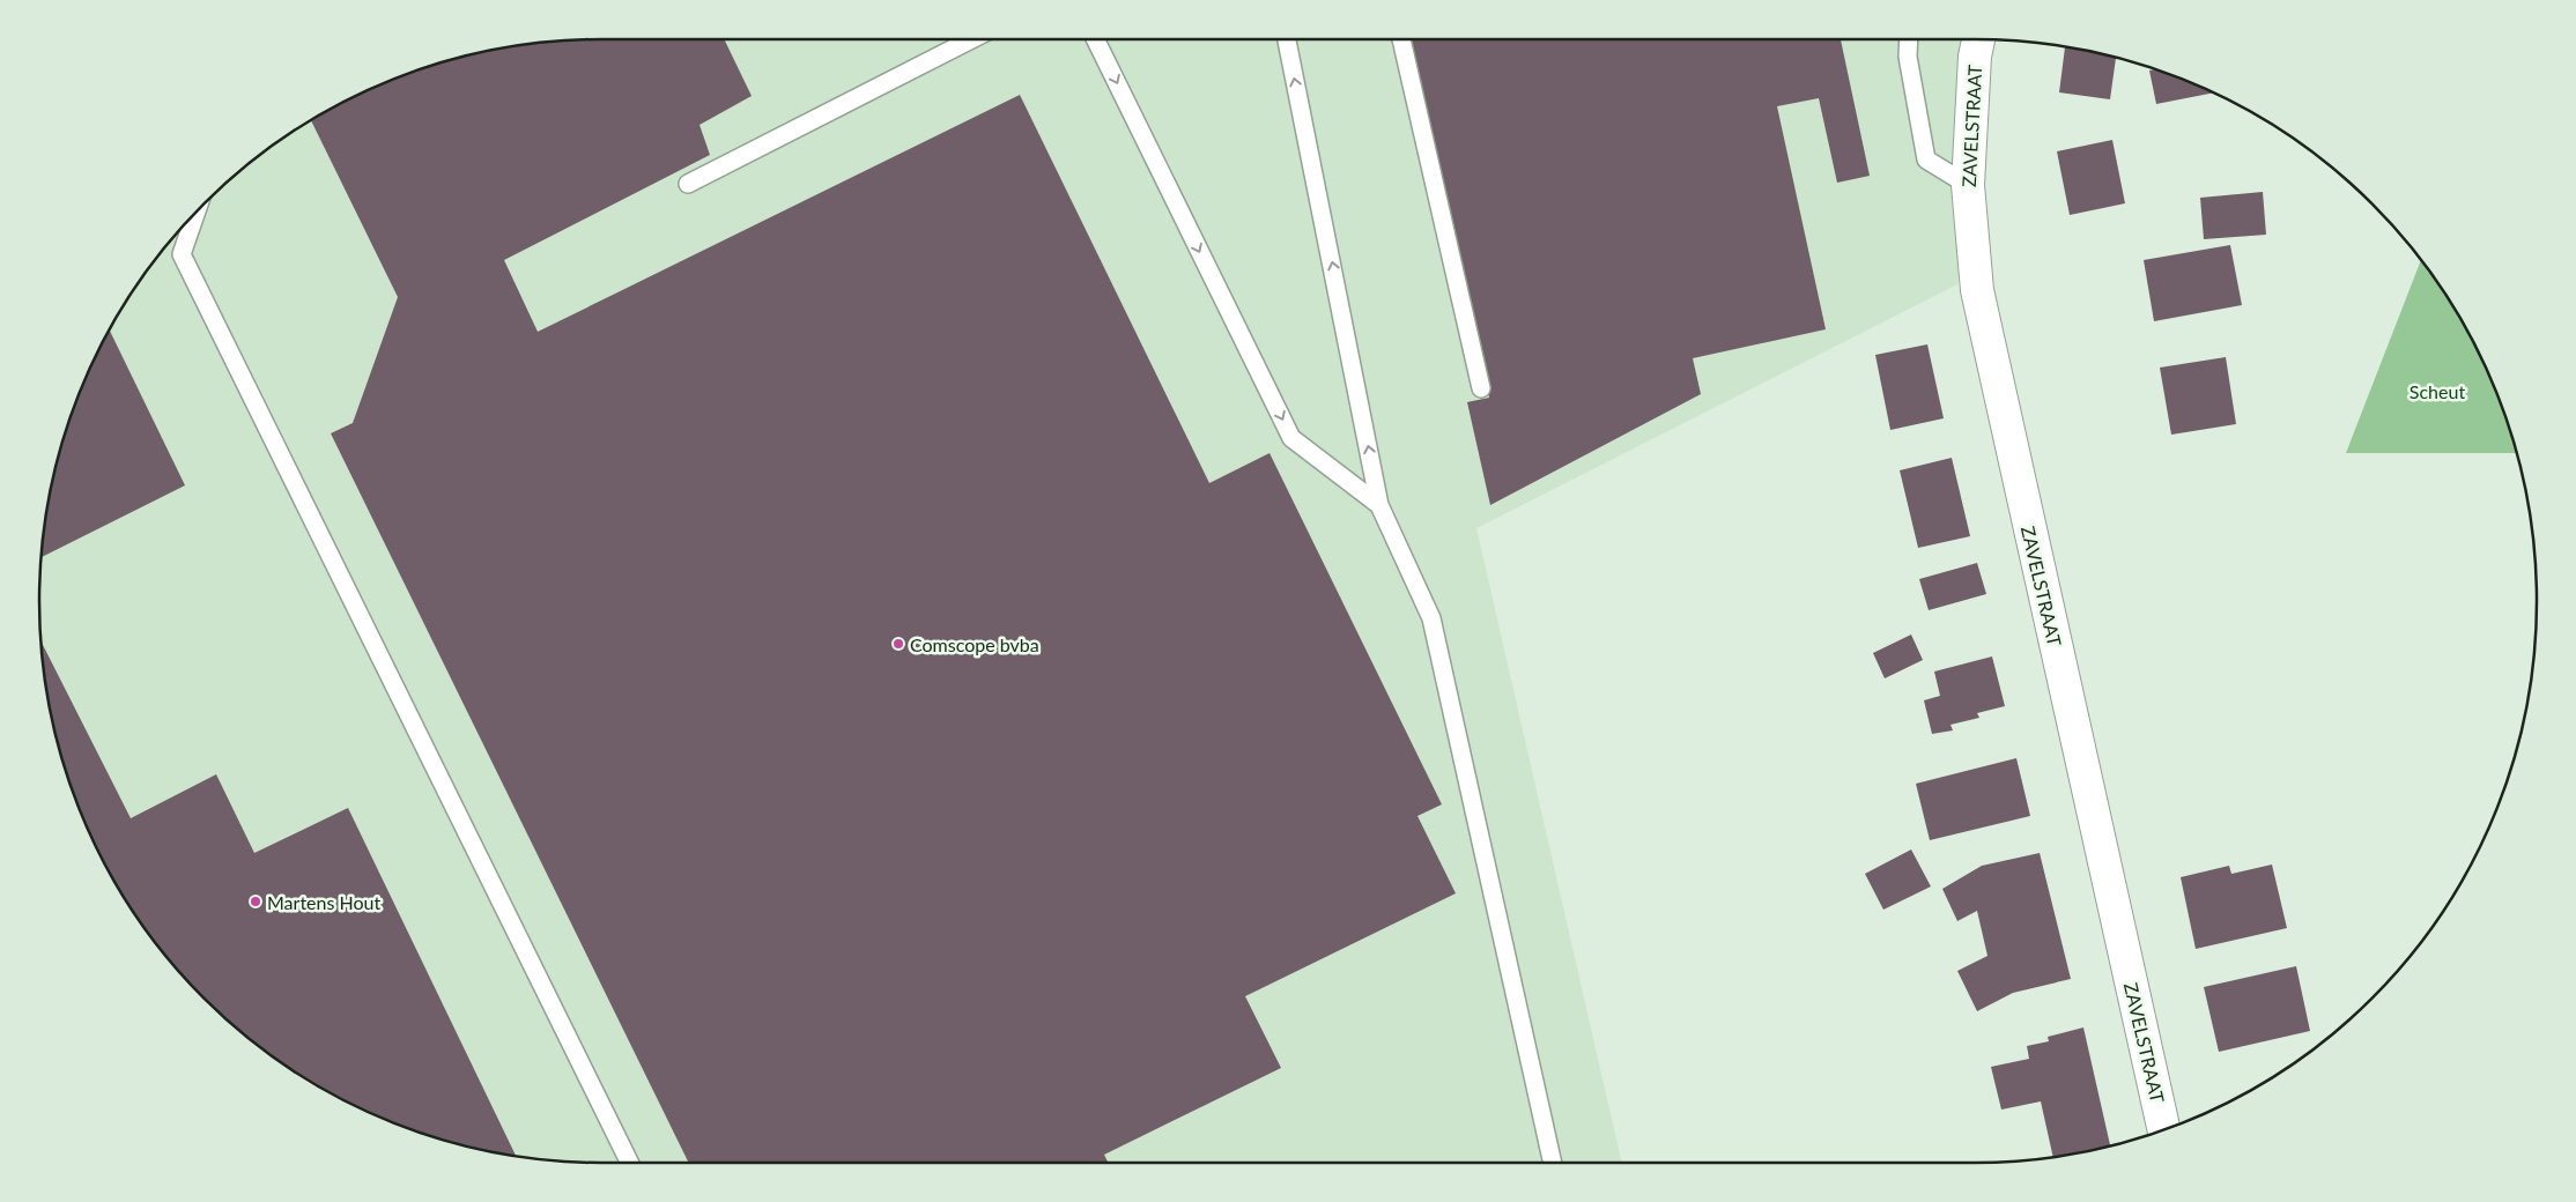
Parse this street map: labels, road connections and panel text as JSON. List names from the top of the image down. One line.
{"streets":{"street":["ZAVELSTRAAT"]},"parks":["Scheut"],"places":["Comscope bvba","Martens Hout"]}
